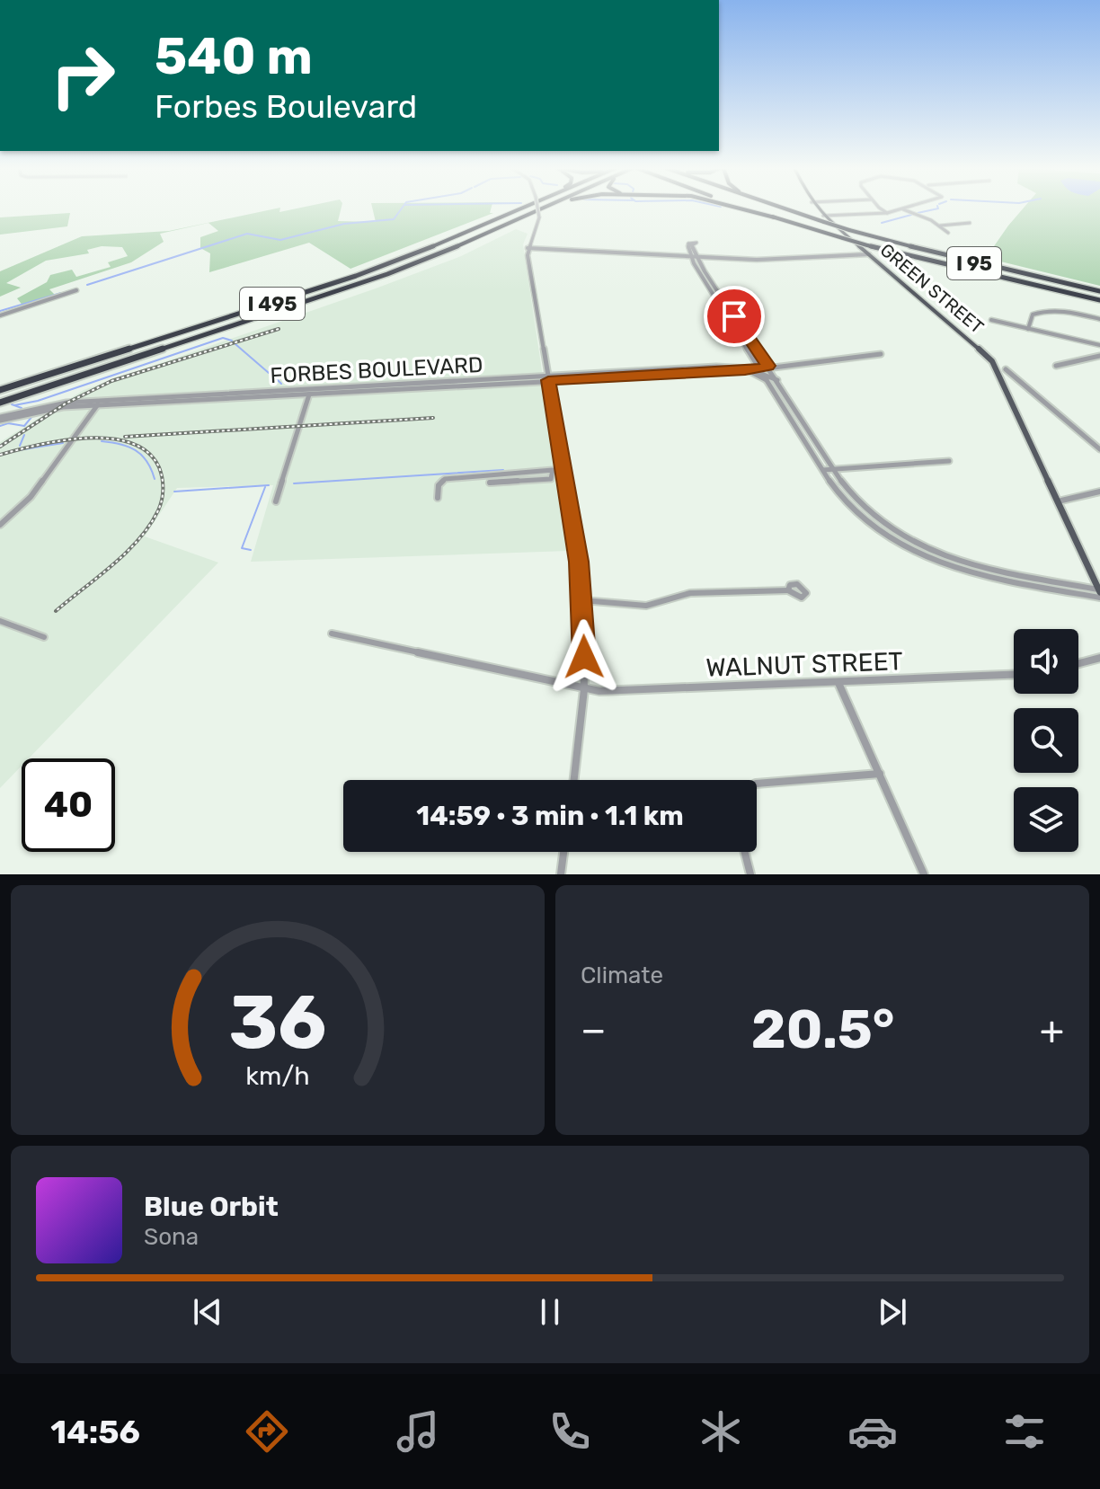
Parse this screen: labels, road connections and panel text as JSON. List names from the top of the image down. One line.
{"streets":{"highway":["I 95","I 495"],"main road":["GREEN STREET"],"street":["FORBES BOULEVARD","WALNUT STREET"]},"crossings":[["GREEN STREET","FORBES BOULEVARD"]],"page":{"turn":["540 m","Forbes Boulevard"],"limit":"40","trip":"14:59 · 3 min · 1.1 km","tile":"Climate","heat":["−","20.5°","+"],"song":["Blue Orbit","Sona"],"tabs":"14:56","gauge":["36","km/h"]}}
